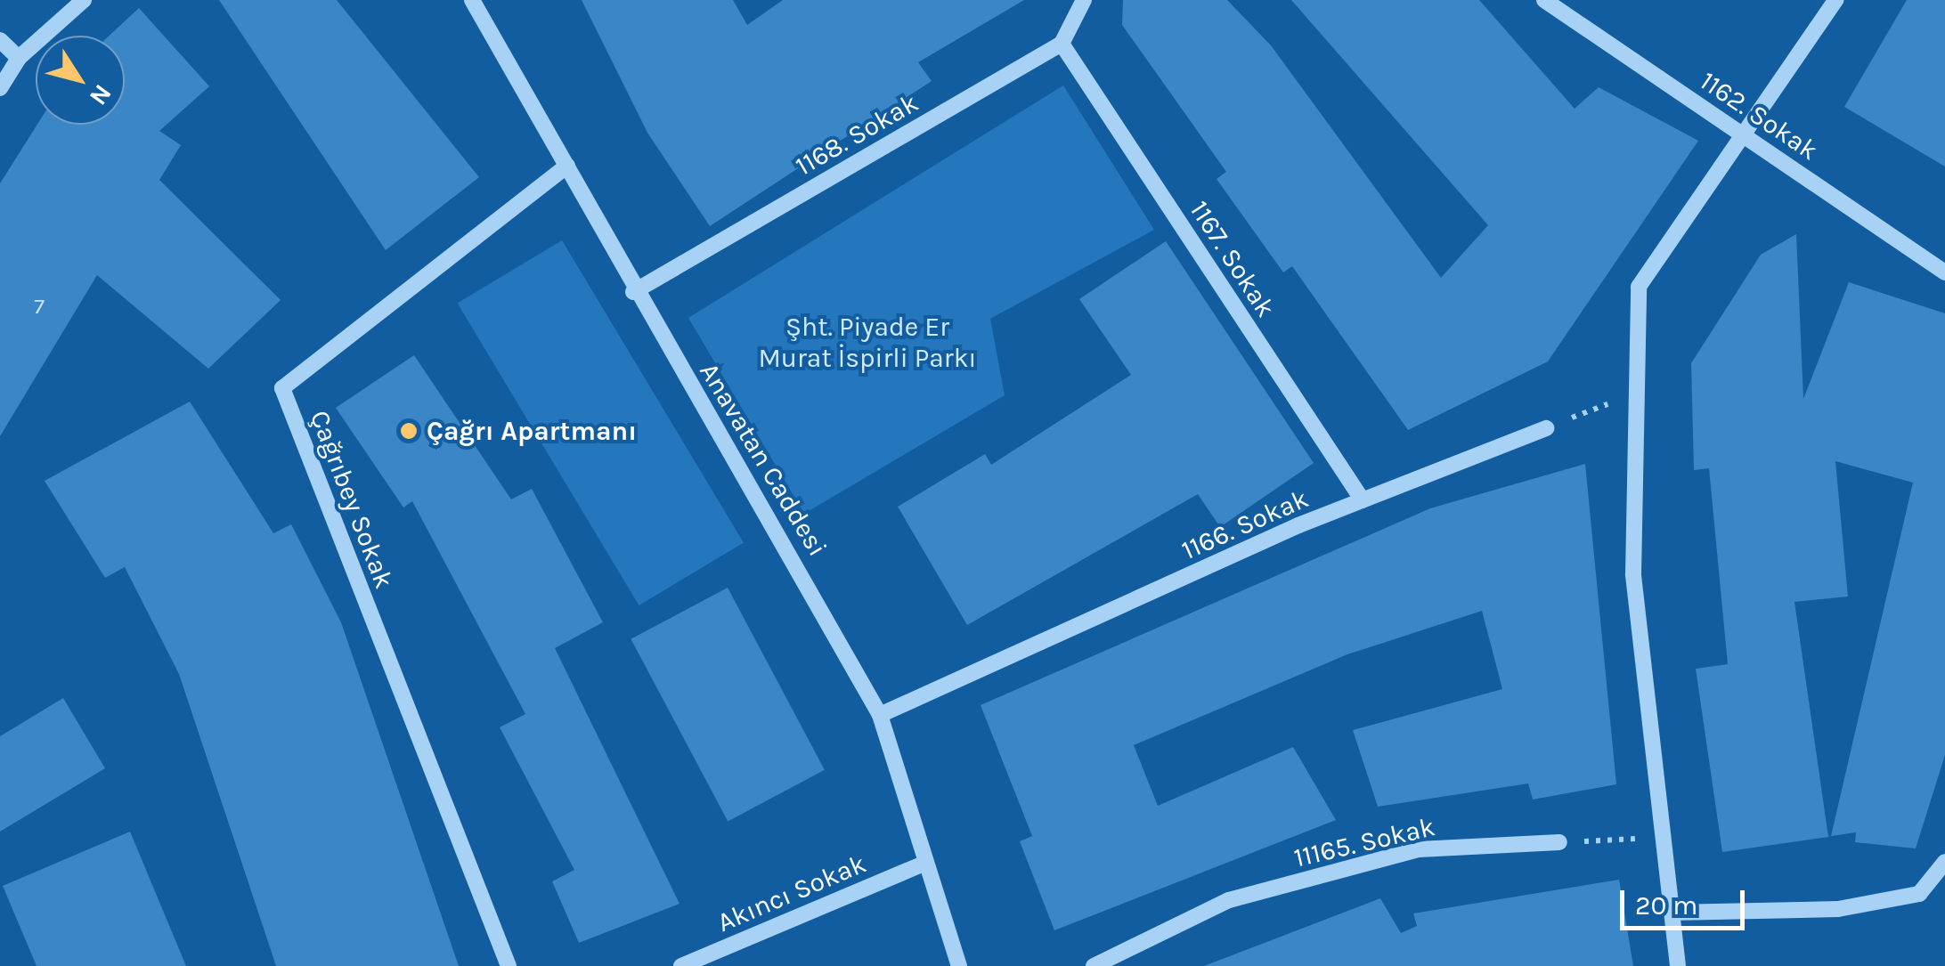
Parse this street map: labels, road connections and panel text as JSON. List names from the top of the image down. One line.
{"streets":{"street":["1162. Sokak","1168. Sokak","1167. Sokak","Anavatan Caddesi","Çağrıbey Sokak","1166. Sokak","11165. Sokak","Akıncı Sokak"]},"crossings":[["1168. Sokak","1167. Sokak"],["1168. Sokak","Anavatan Caddesi"],["1167. Sokak","1166. Sokak"],["Anavatan Caddesi","Çağrıbey Sokak"],["Anavatan Caddesi","1166. Sokak"],["Anavatan Caddesi","Akıncı Sokak"]],"parks":["Şht. Piyade Er Murat İspirli Parkı"],"places":["Çağrı Apartmanı"],"house_numbers":["7"],"scale_bar":"20 m","north":"bottom right"}
